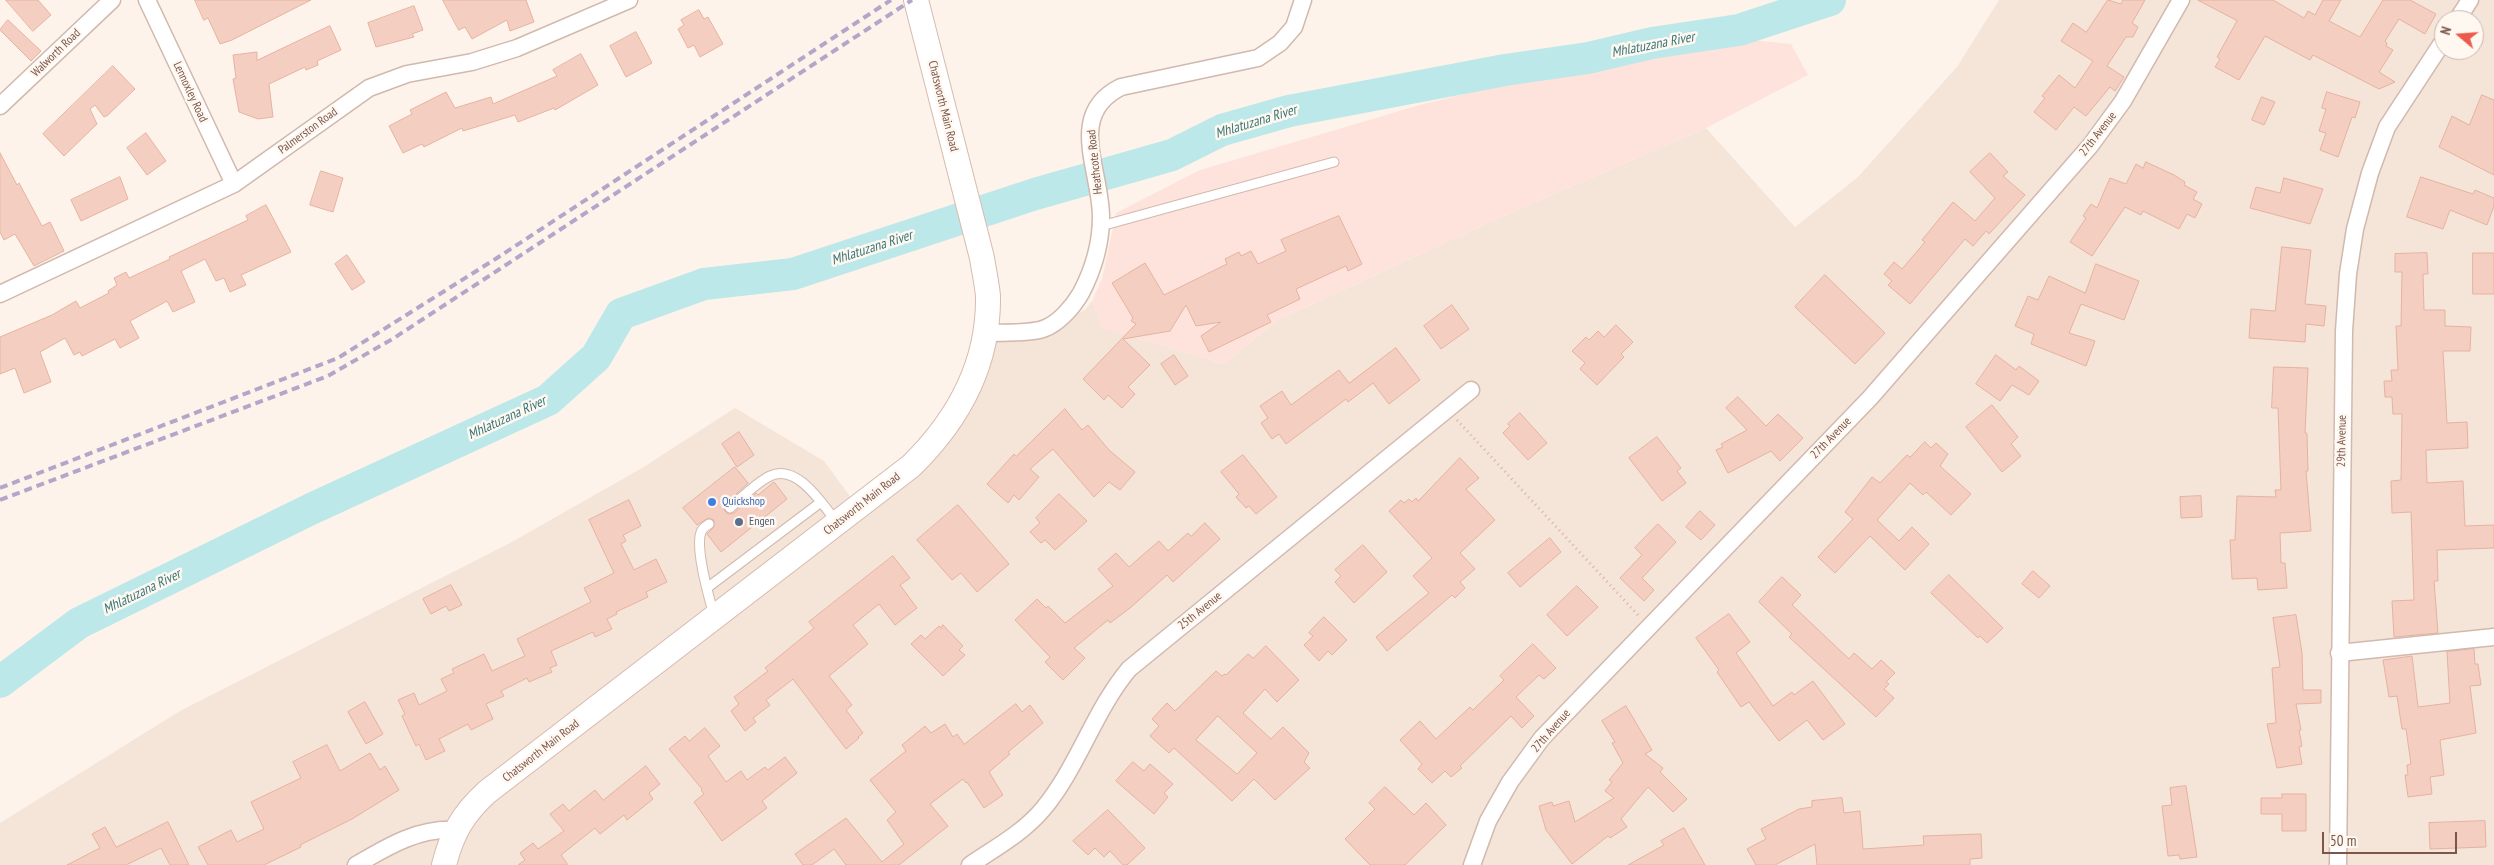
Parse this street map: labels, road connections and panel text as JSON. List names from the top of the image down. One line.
{"streets":{"street":["Walworth Road","Lennoxley Road","Chatsworth Main Road","Palmerston Road","27th Avenue","Heathcote Road","29th Avenue","25th Avenue"]},"crossings":[["Lennoxley Road","Palmerston Road"],["Chatsworth Main Road","Heathcote Road"]],"water":["Mhlatuzana River"],"places":["Quickshop","Engen"],"scale_bar":"50 m","north":"left"}
